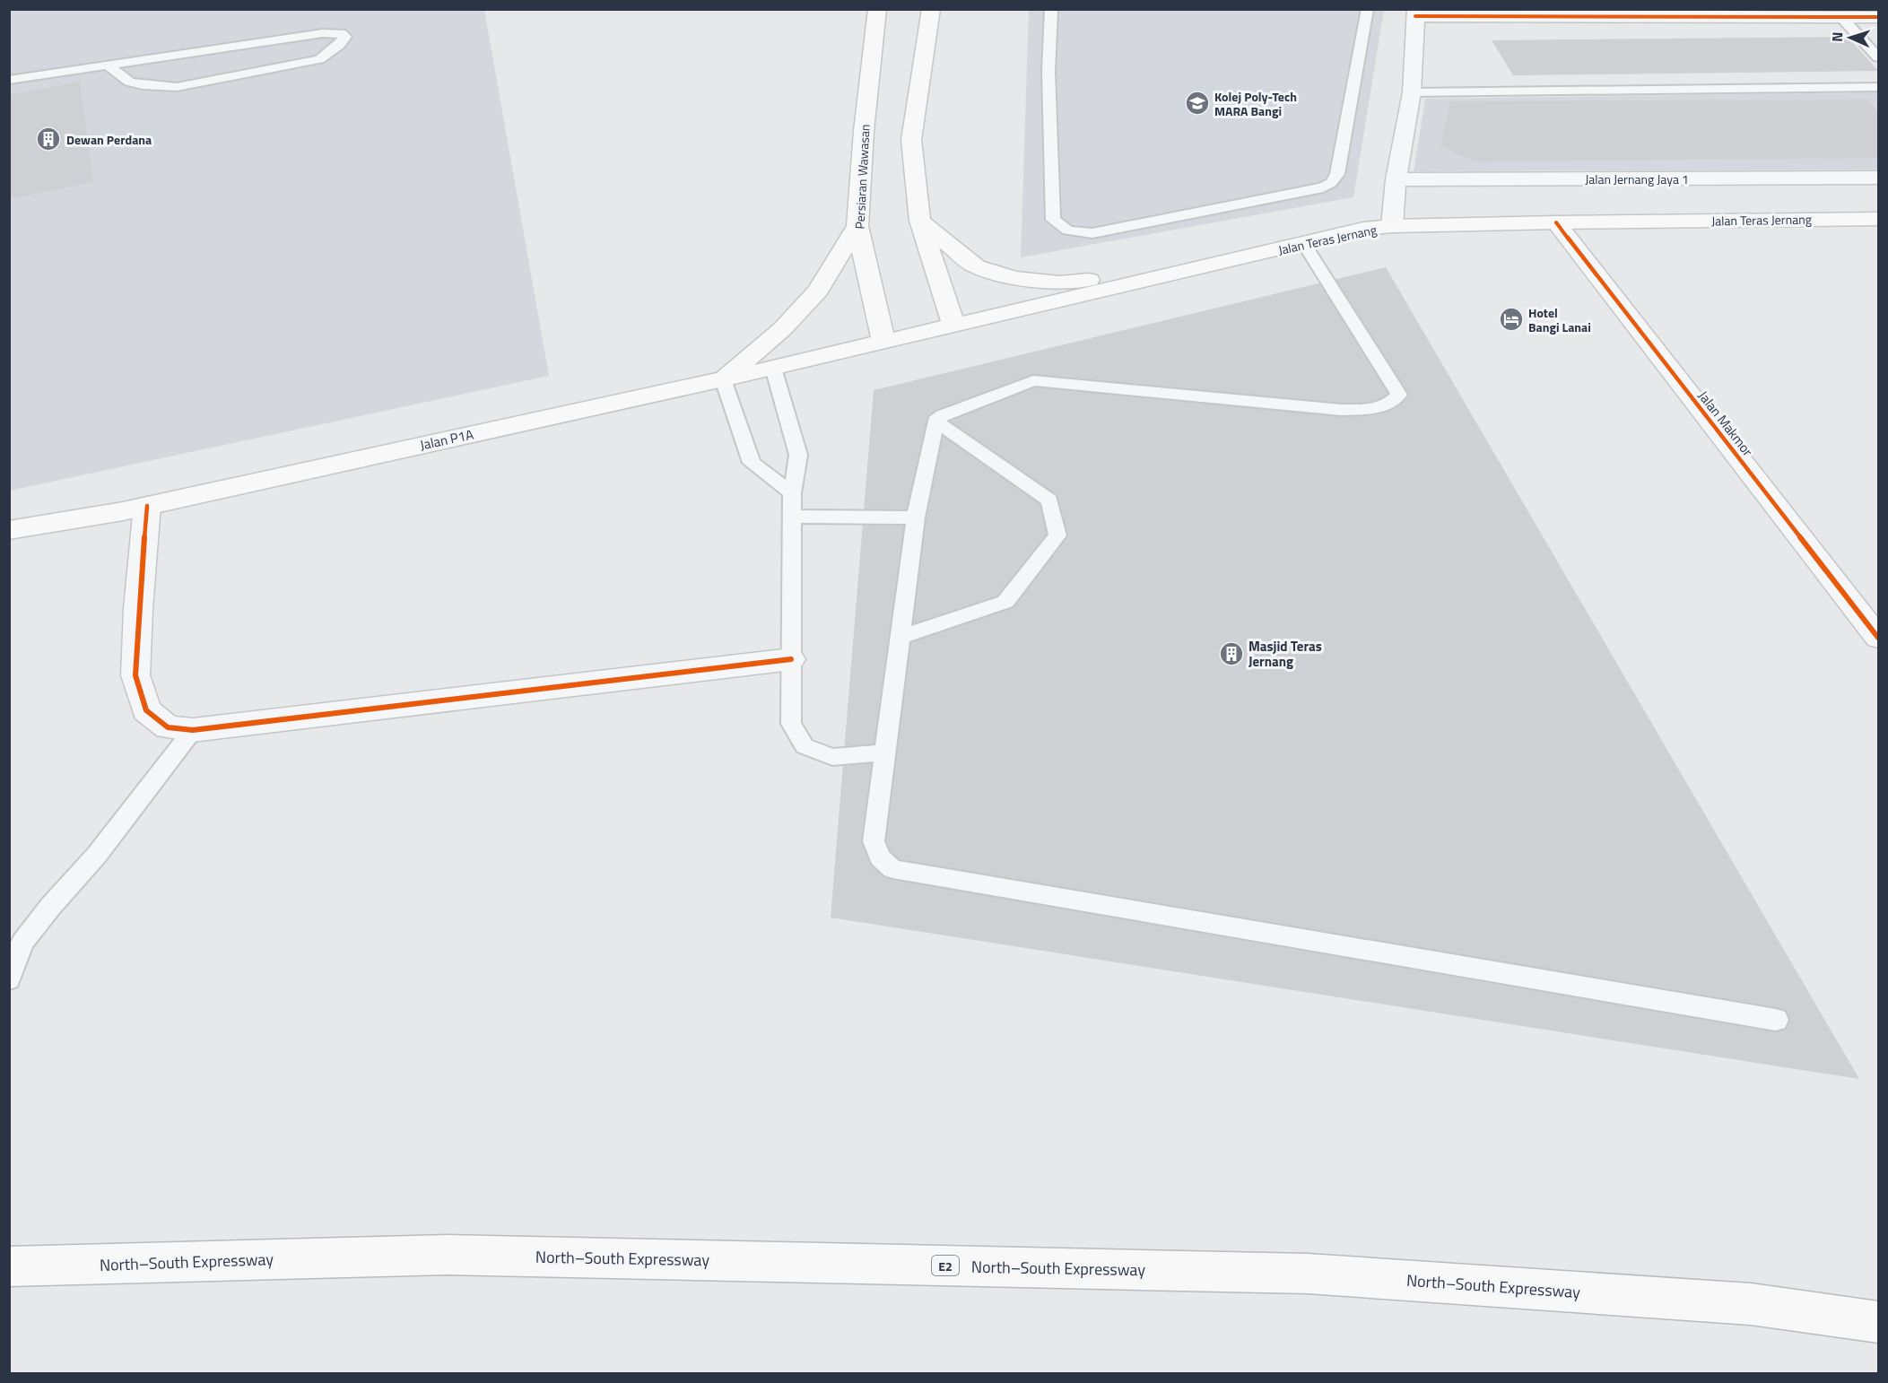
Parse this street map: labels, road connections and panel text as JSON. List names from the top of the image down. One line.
{"streets":{"main road":["Persiaran Wawasan","Jalan Teras Jernang","Jalan P1A","North–South Expressway","E2"],"street":["Jalan Jernang Jaya 1","Jalan Makmor"]},"crossings":[["Persiaran Wawasan","Jalan Teras Jernang"],["Persiaran Wawasan","Jalan P1A"],["Jalan Teras Jernang","Jalan Makmor"],["Jalan Teras Jernang","Jalan P1A"]],"places":{"school or university":["Kolej Poly-Tech MARA Bangi"],"building":["Dewan Perdana","Masjid Teras Jernang"],"hotel":["Hotel Bangi Lanai"]},"north":"left"}
